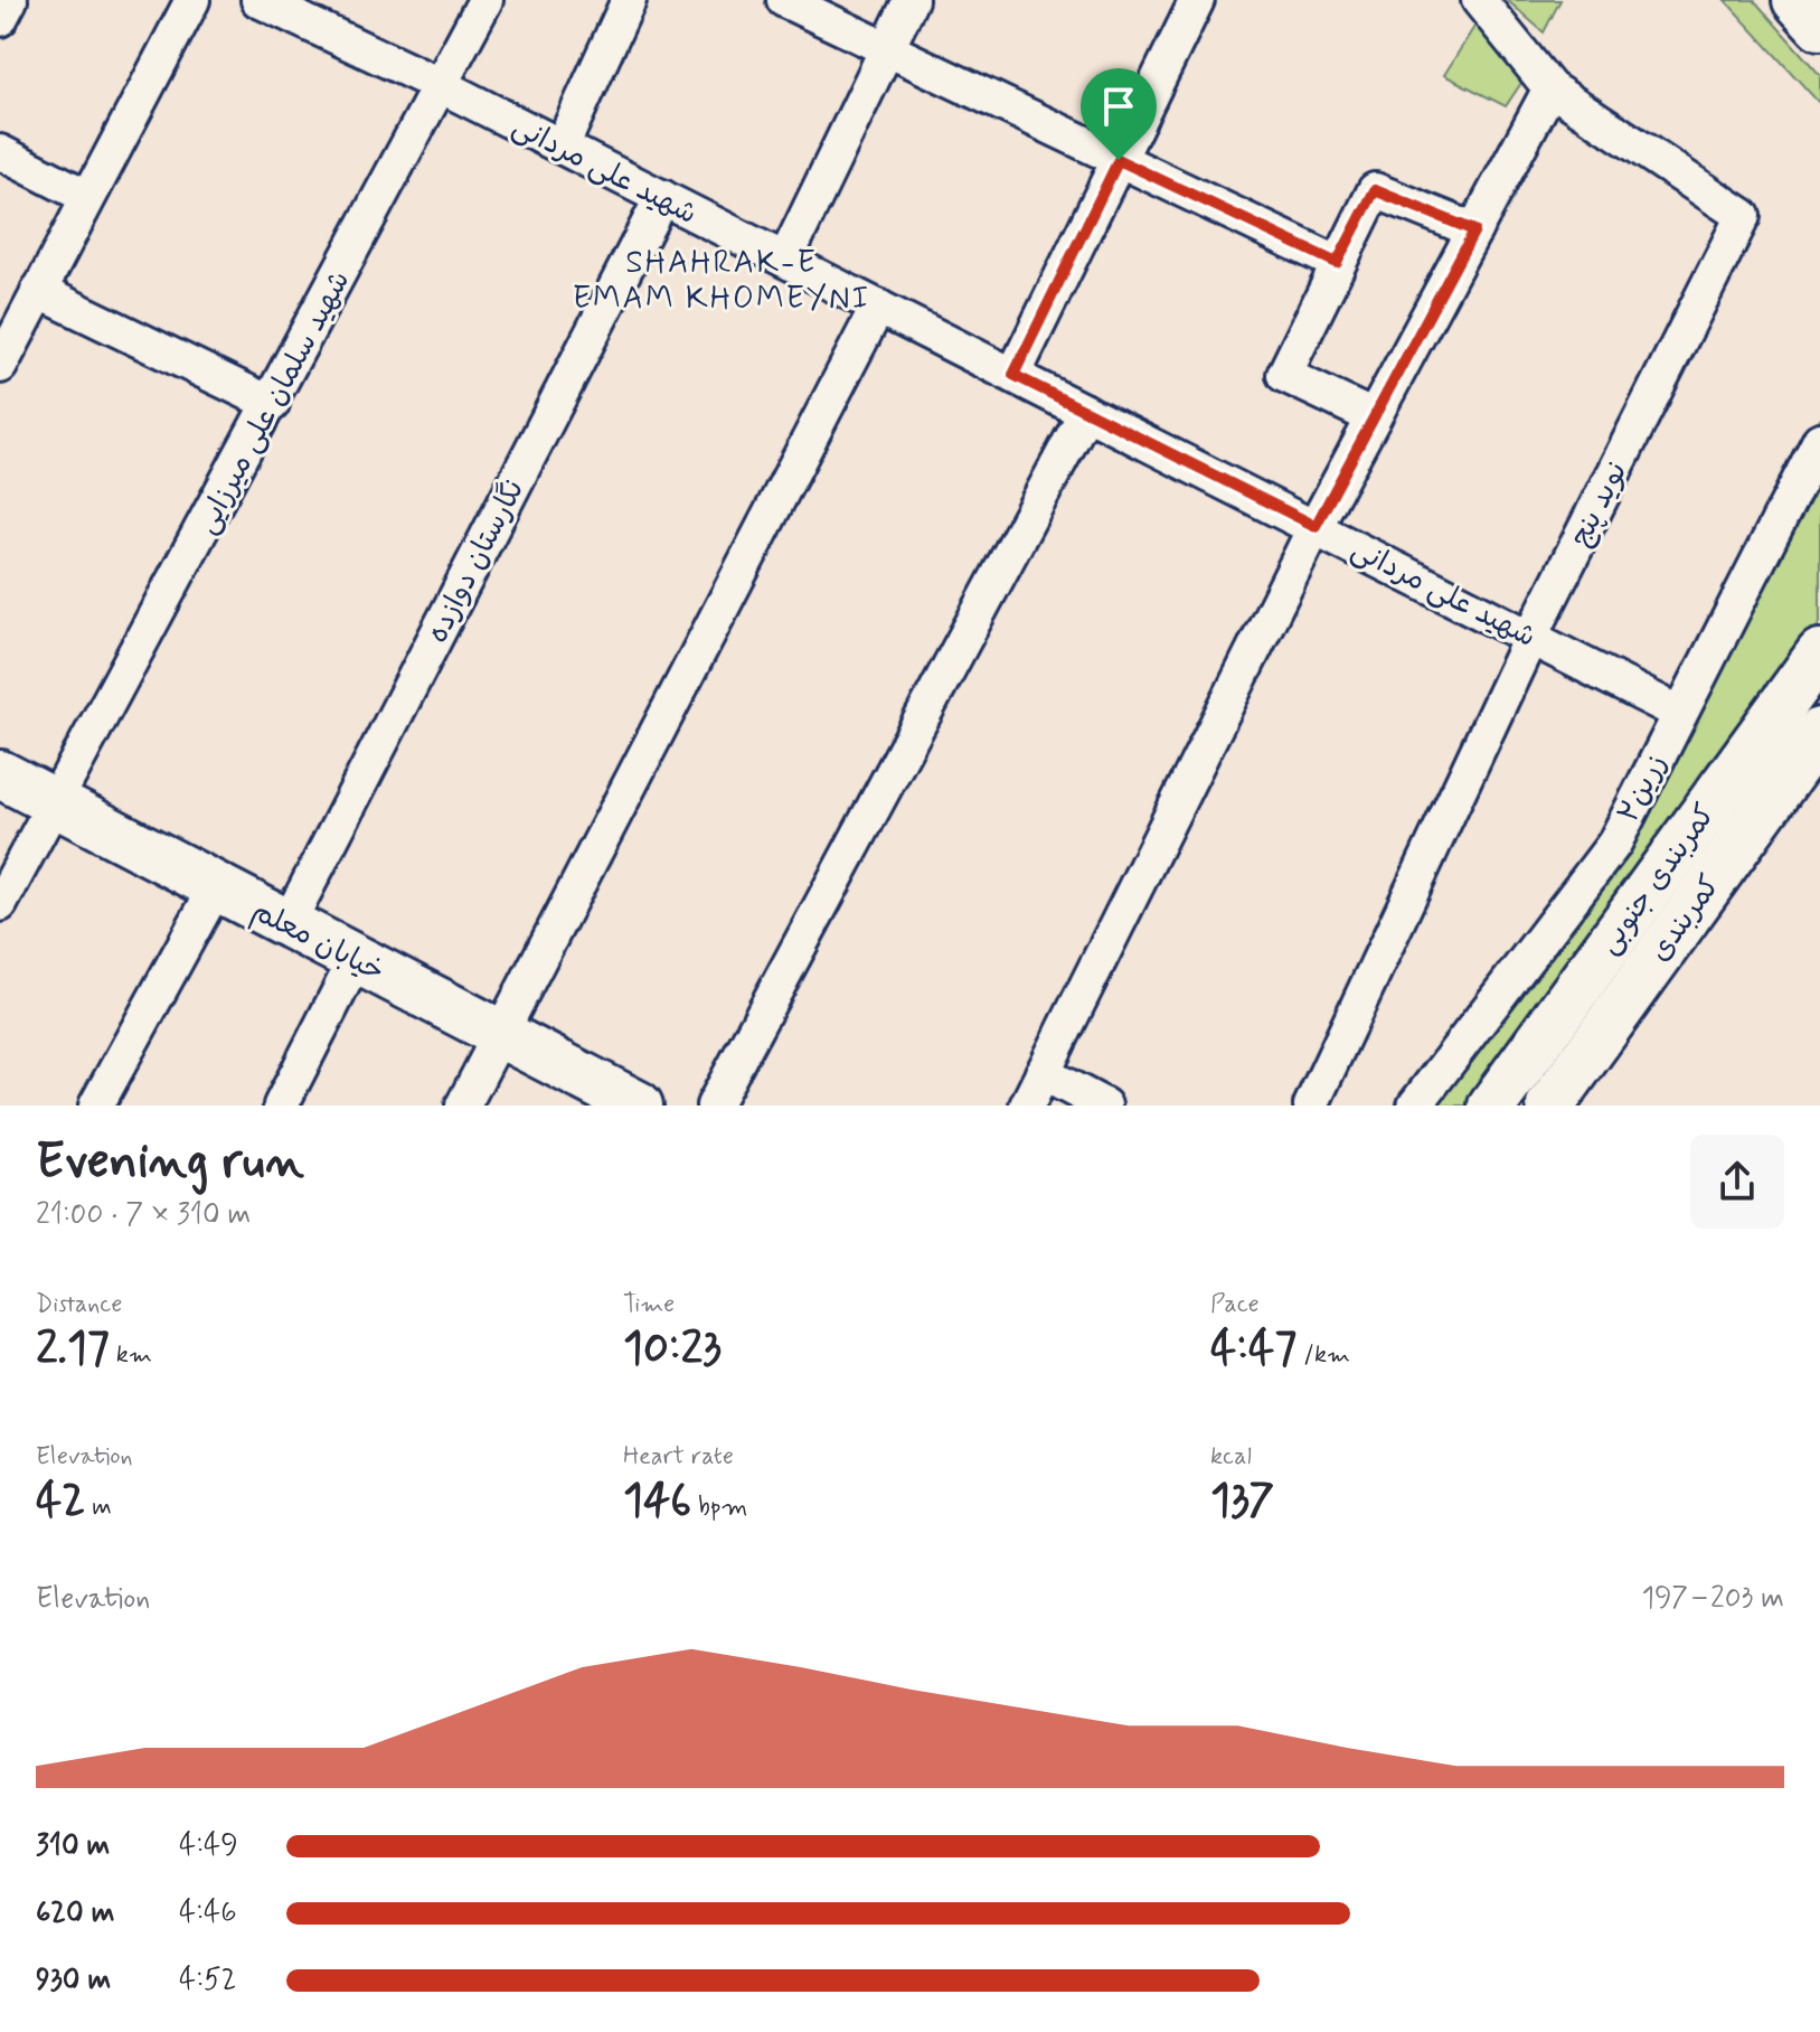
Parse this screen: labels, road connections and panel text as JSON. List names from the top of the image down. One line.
{"streets":{"main road":["کمربندی جنوبی","کمربندی","خیابان معلم"],"street":["شهید علی مردانی","شهید سلمان علی میرزایی","نوید پنج","نگارستان دوازده","زرین۲"]},"crossings":[["شهید علی مردانی","شهید سلمان علی میرزایی"],["شهید علی مردانی","نوید پنج"],["شهید علی مردانی","نگارستان دوازده"],["شهید علی مردانی","زرین۲"],["شهید سلمان علی میرزایی","خیابان معلم"],["نگارستان دوازده","خیابان معلم"]],"districts":["SHAHRAK-E EMAM KHOMEYNI"],"page":{"heading":["Evening run","21:00 · 7 × 310 m"],"stats":[["Distance","2.17 km"],["Time","10:23"],["Pace","4:47 /km"],["Elevation","42 m"],["Heart rate","146 bpm"],["kcal","137"]],"chart":["Elevation","197–203 m"],"list":[{"name":"310 m","note":"4:49"},{"name":"620 m","note":"4:46"},{"name":"930 m","note":"4:52"}]}}
